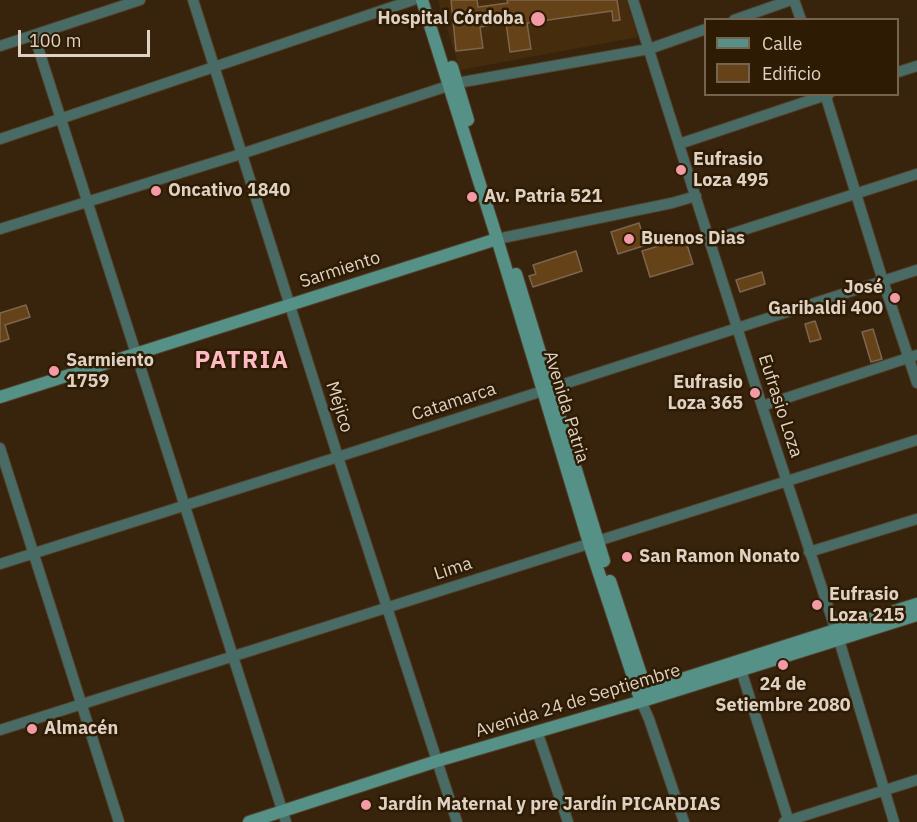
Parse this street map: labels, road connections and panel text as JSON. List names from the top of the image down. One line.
{"streets":{"main road":["Sarmiento","Avenida Patria","Avenida 24 de Septiembre"],"street":["Catamarca","Eufrasio Loza","Méjico","Lima"]},"crossings":[["Sarmiento","Eufrasio Loza"],["Sarmiento","Méjico"],["Sarmiento","Avenida Patria"],["Catamarca","Eufrasio Loza"],["Catamarca","Méjico"],["Catamarca","Avenida Patria"],["Eufrasio Loza","Lima"],["Eufrasio Loza","Avenida 24 de Septiembre"],["Méjico","Lima"],["Méjico","Avenida 24 de Septiembre"],["Avenida Patria","Lima"],["Avenida Patria","Avenida 24 de Septiembre"]],"districts":["PATRIA"],"places":["Hospital Córdoba","Eufrasio Loza 495","Oncativo 1840","Av. Patria 521","Buenos Dias","José Garibaldi 400","Sarmiento 1759","Eufrasio Loza 365","San Ramon Nonato","Eufrasio Loza 215","24 de Setiembre 2080","Almacén","Jardín Maternal y pre Jardín PICARDIAS"],"legend":["Calle","Edificio"],"scale_bar":"100 m"}
